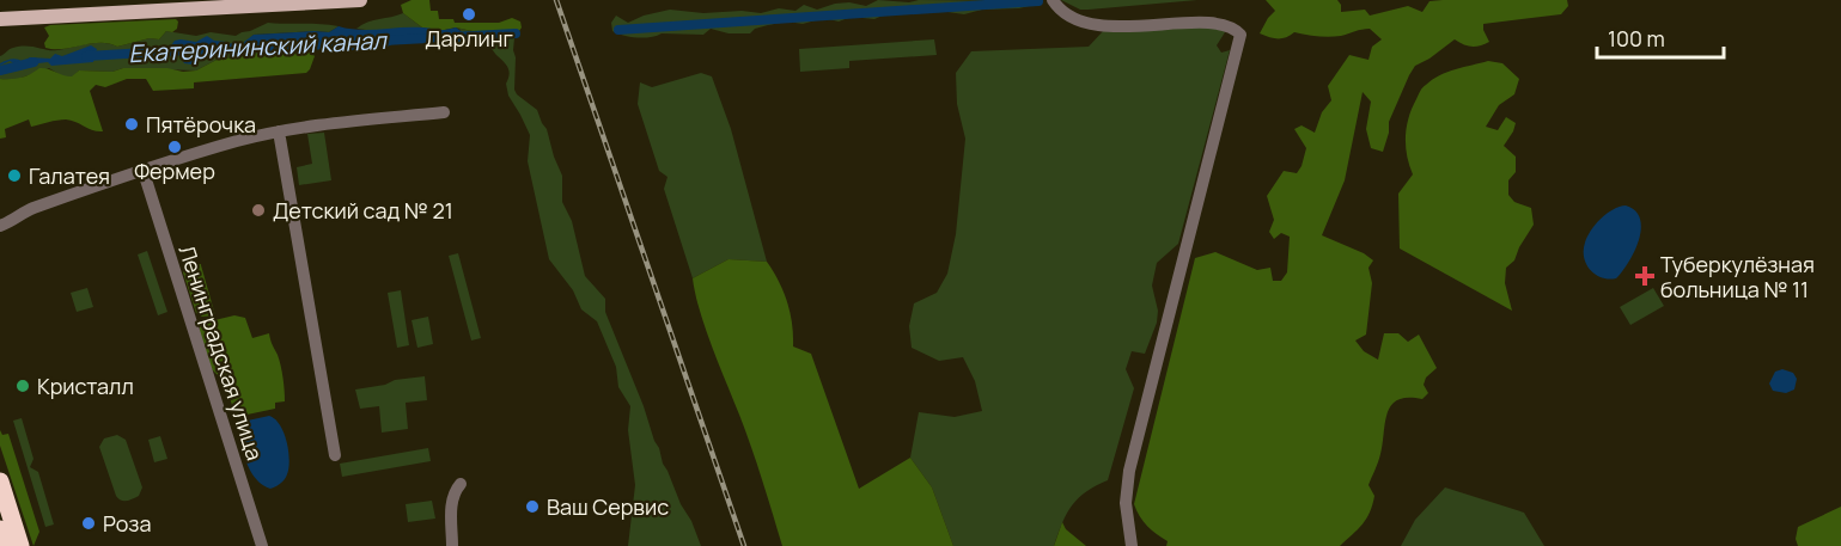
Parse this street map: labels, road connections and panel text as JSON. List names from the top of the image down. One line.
{"streets":{"street":["Ленинградская улица"]},"water":["Екатерининский канал"],"places":{"other":["Дарлинг","Пятёрочка","Фермер","Галатея","Детский сад № 21","Кристалл","Ваш Сервис","Роза"],"health":["Туберкулёзная больница № 11"]},"scale_bar":"100 m"}
